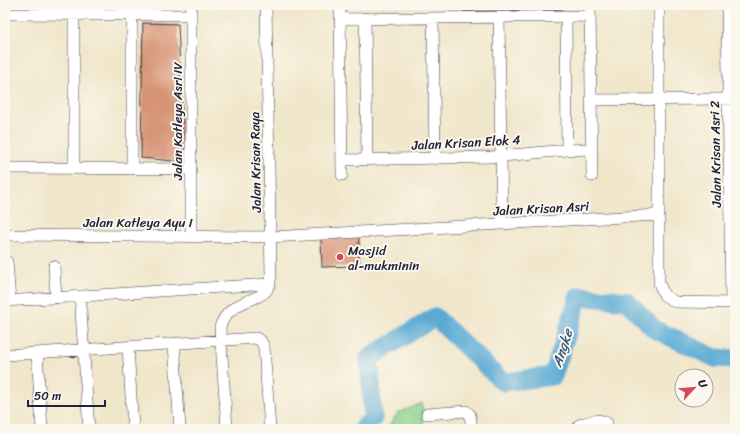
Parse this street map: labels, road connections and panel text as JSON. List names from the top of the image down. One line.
{"streets":{"street":["Jalan Katleya Asri IV","Jalan Krisan Elok 4","Jalan Krisan Asri 2","Jalan Krisan Raya","Jalan Krisan Asri","Jalan Katleya Ayu I"]},"crossings":[["Jalan Katleya Asri IV","Jalan Katleya Ayu I"],["Jalan Krisan Raya","Jalan Krisan Asri"],["Jalan Krisan Raya","Jalan Katleya Ayu I"],["Jalan Krisan Asri","Jalan Katleya Ayu I"]],"water":["Angke"],"places":["Masjid al-mukminin"],"scale_bar":"50 m","north":"top right"}
